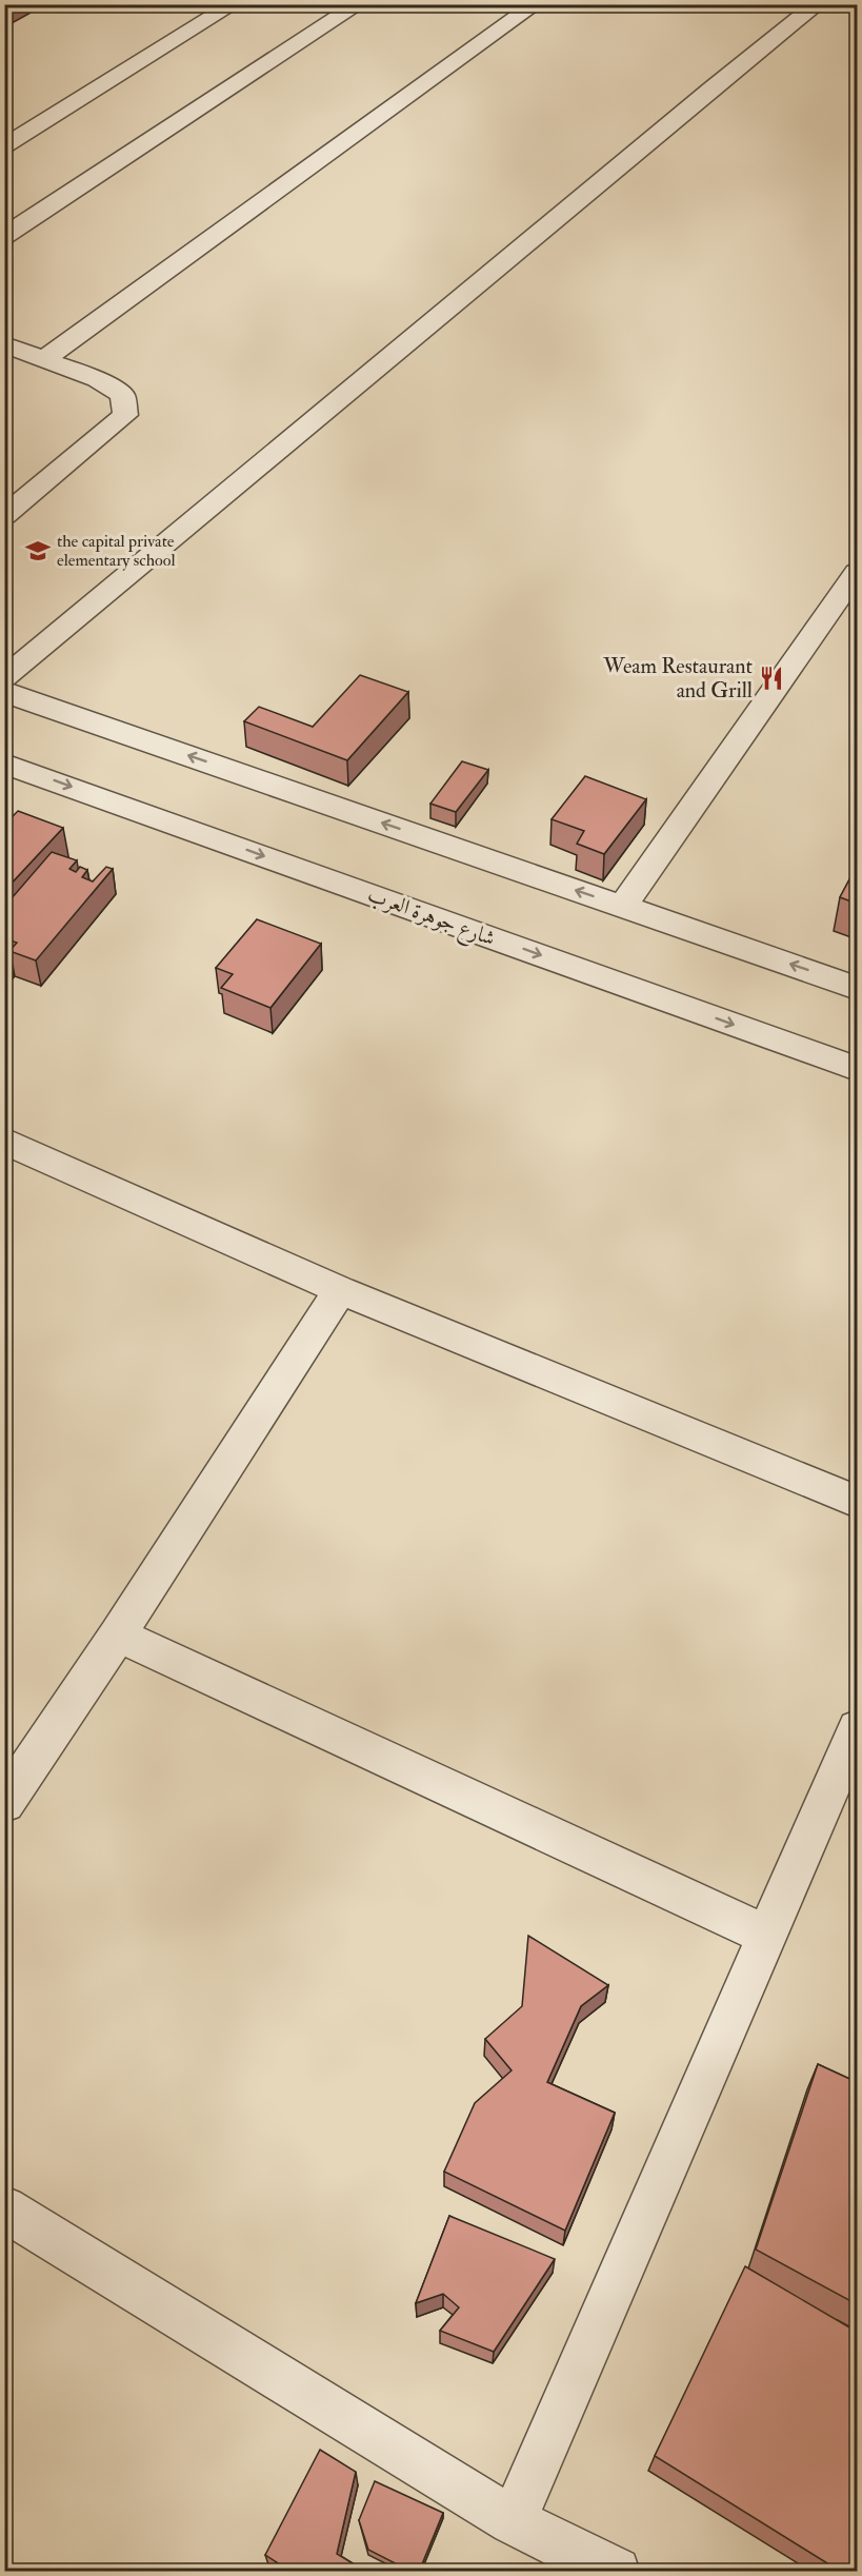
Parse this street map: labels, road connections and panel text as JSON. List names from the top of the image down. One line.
{"streets":{"street":["شارع جوهرة العرب"]},"places":{"school or university":["the capital private elementary school"],"restaurant":["Weam Restaurant and Grill"]}}
